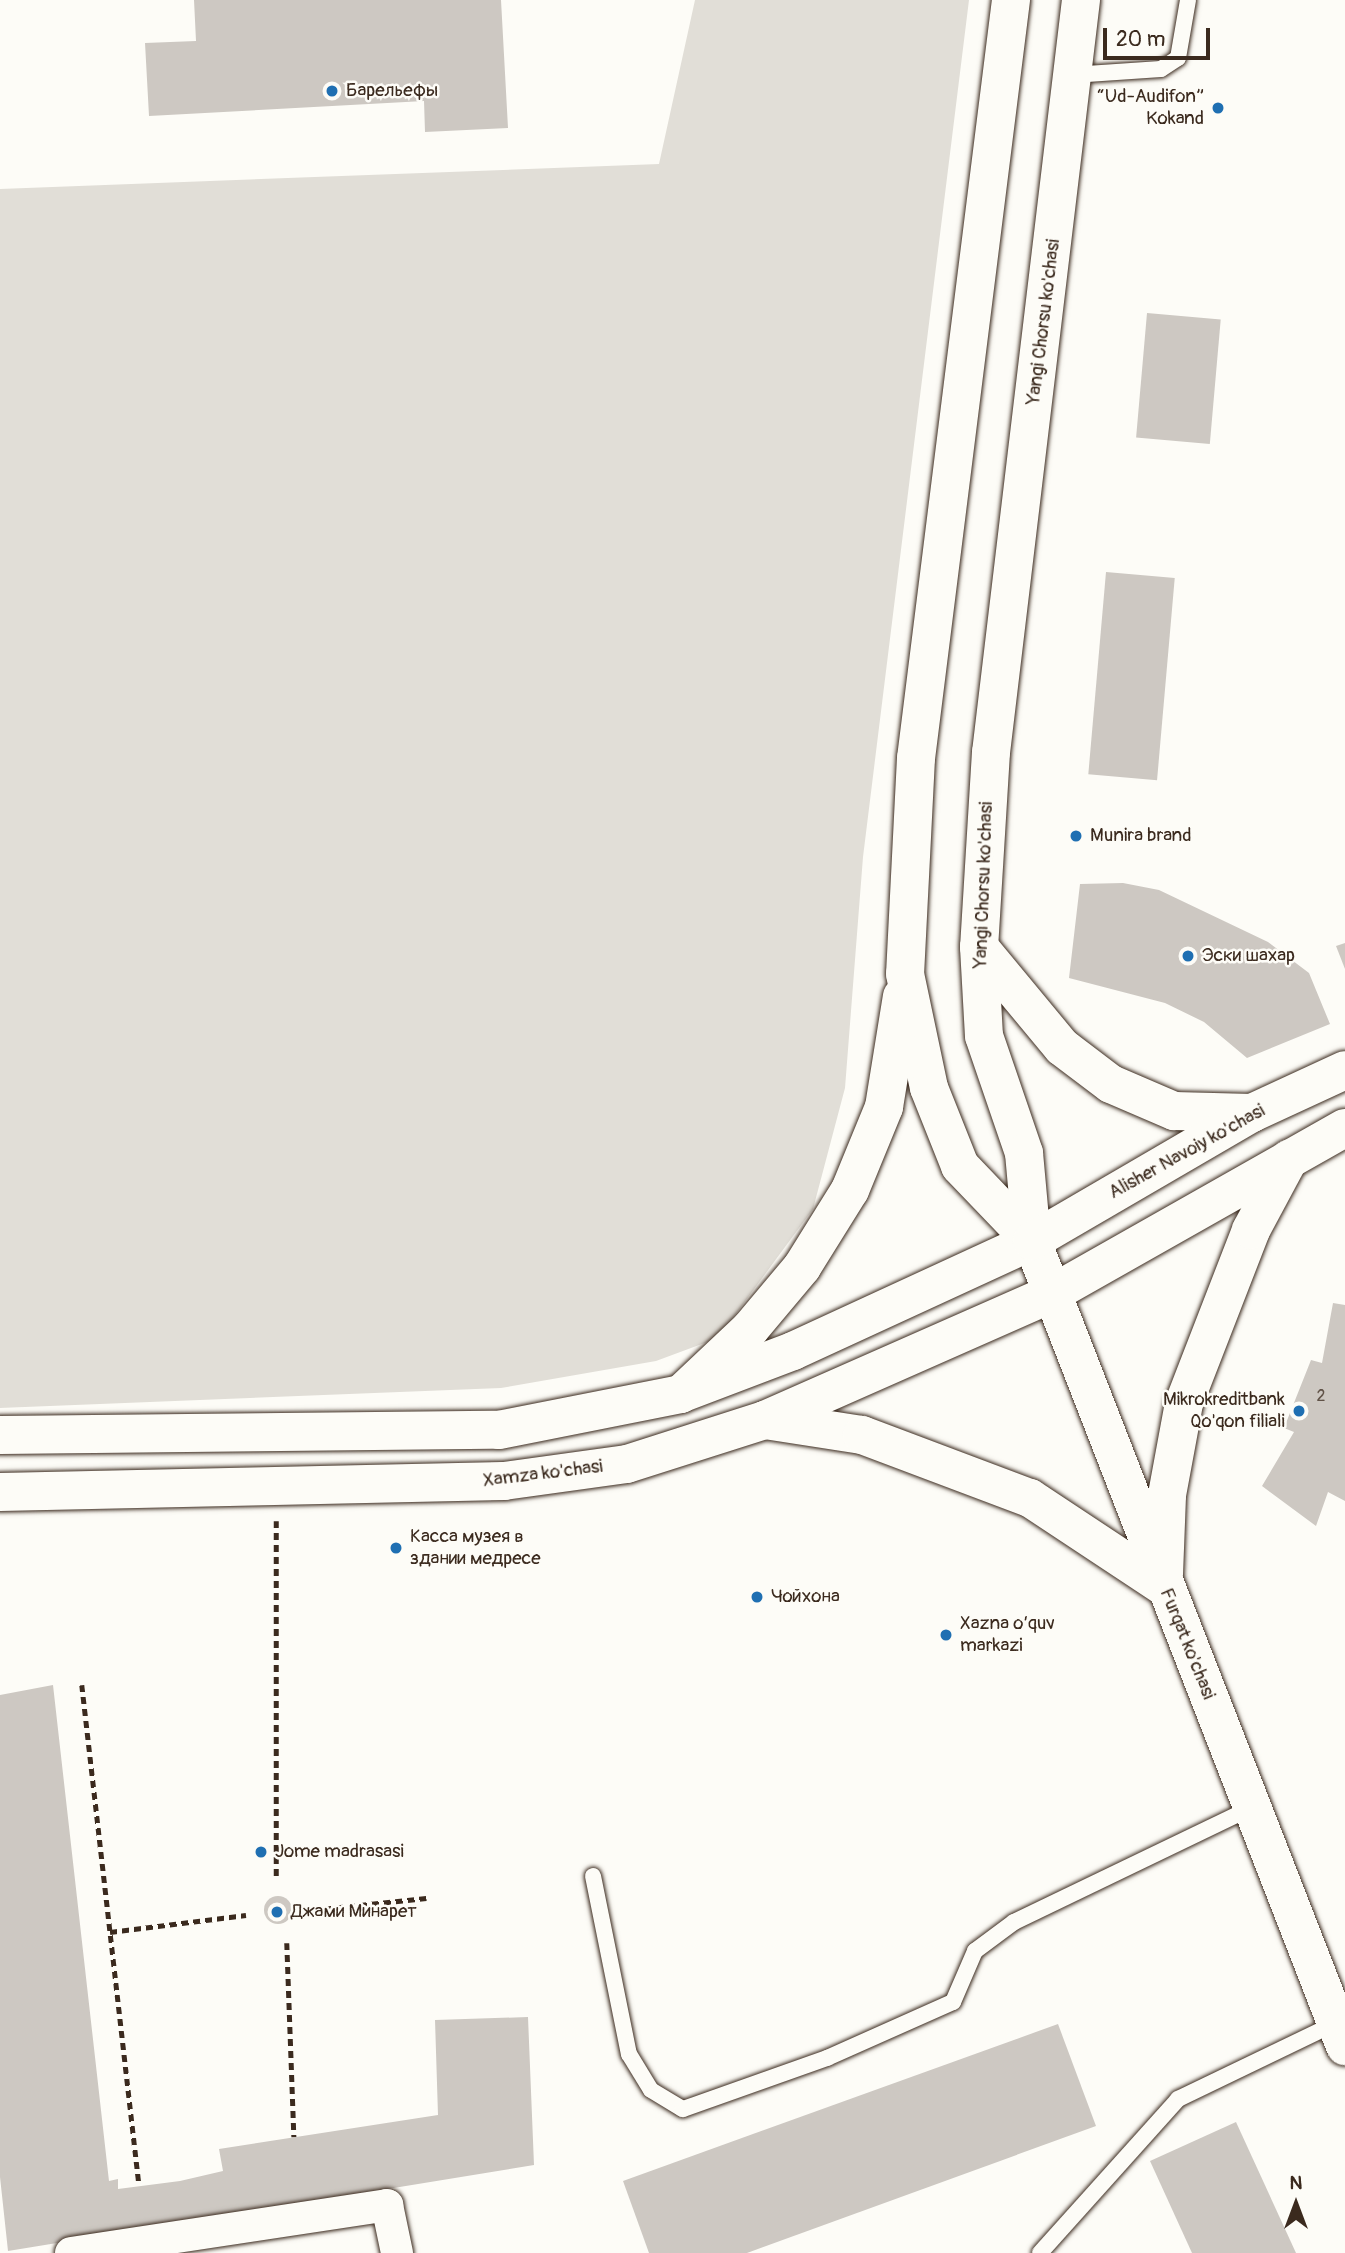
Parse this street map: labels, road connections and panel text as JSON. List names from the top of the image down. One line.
{"streets":{"main road":["Yangi Chorsu ko'chasi","Alisher Navoiy ko'chasi","Xamza ko'chasi","Furqat ko'chasi"]},"crossings":[["Yangi Chorsu ko'chasi","Alisher Navoiy ko'chasi"],["Yangi Chorsu ko'chasi","Furqat ko'chasi"],["Alisher Navoiy ko'chasi","Furqat ko'chasi"],["Xamza ko'chasi","Furqat ko'chasi"]],"places":["Барельефы","“Ud-Audifon” Kokand","Munira brand","Эски шахар","Mikrokreditbank Qo'qon filiali","Касса музея в здании медресе","Чойхона","Xazna o’quv markazi","Jome madrasasi","Джами Минарет"],"house_numbers":["2"],"scale_bar":"20 m","north":"top"}
